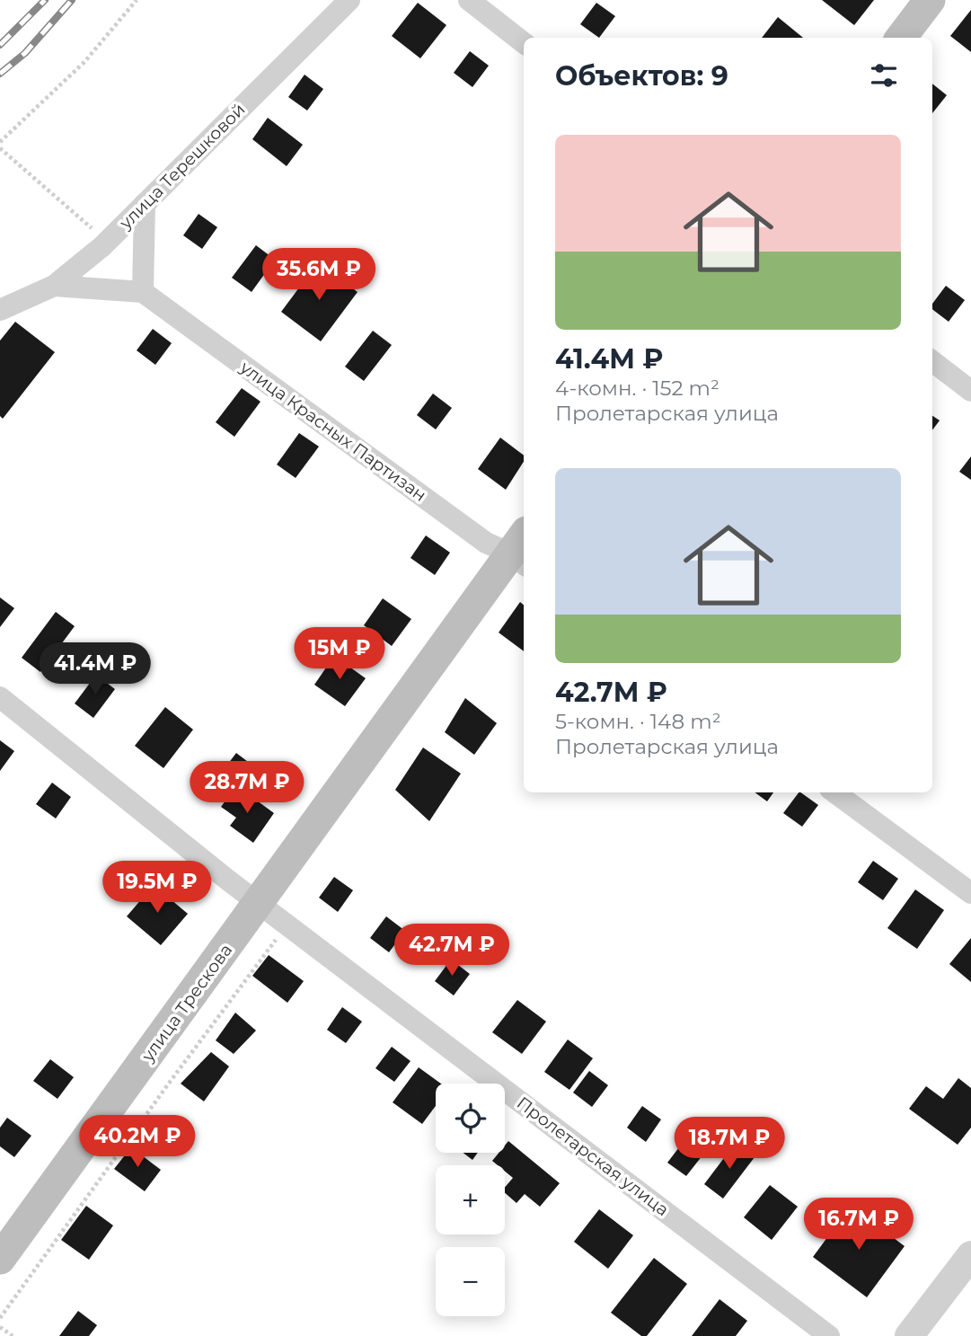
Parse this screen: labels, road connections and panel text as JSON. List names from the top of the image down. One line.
{"streets":{"main road":["улица Трескова"],"street":["улица Терешковой","улица Красных Партизан","Пролетарская улица"]},"crossings":[["улица Красных Партизан","улица Трескова"],["улица Трескова","Пролетарская улица"]],"page":{"heading":"Объектов: 9","list":[{"name":"41.4M ₽","note":"4-комн. · 152 m² · Пролетарская улица"},{"name":"42.7M ₽","note":"5-комн. · 148 m² · Пролетарская улица"}],"price":["35.6M ₽","15M ₽","41.4M ₽","28.7M ₽","19.5M ₽","42.7M ₽","40.2M ₽","18.7M ₽","16.7M ₽"],"map_buttons":["+","−"]}}
